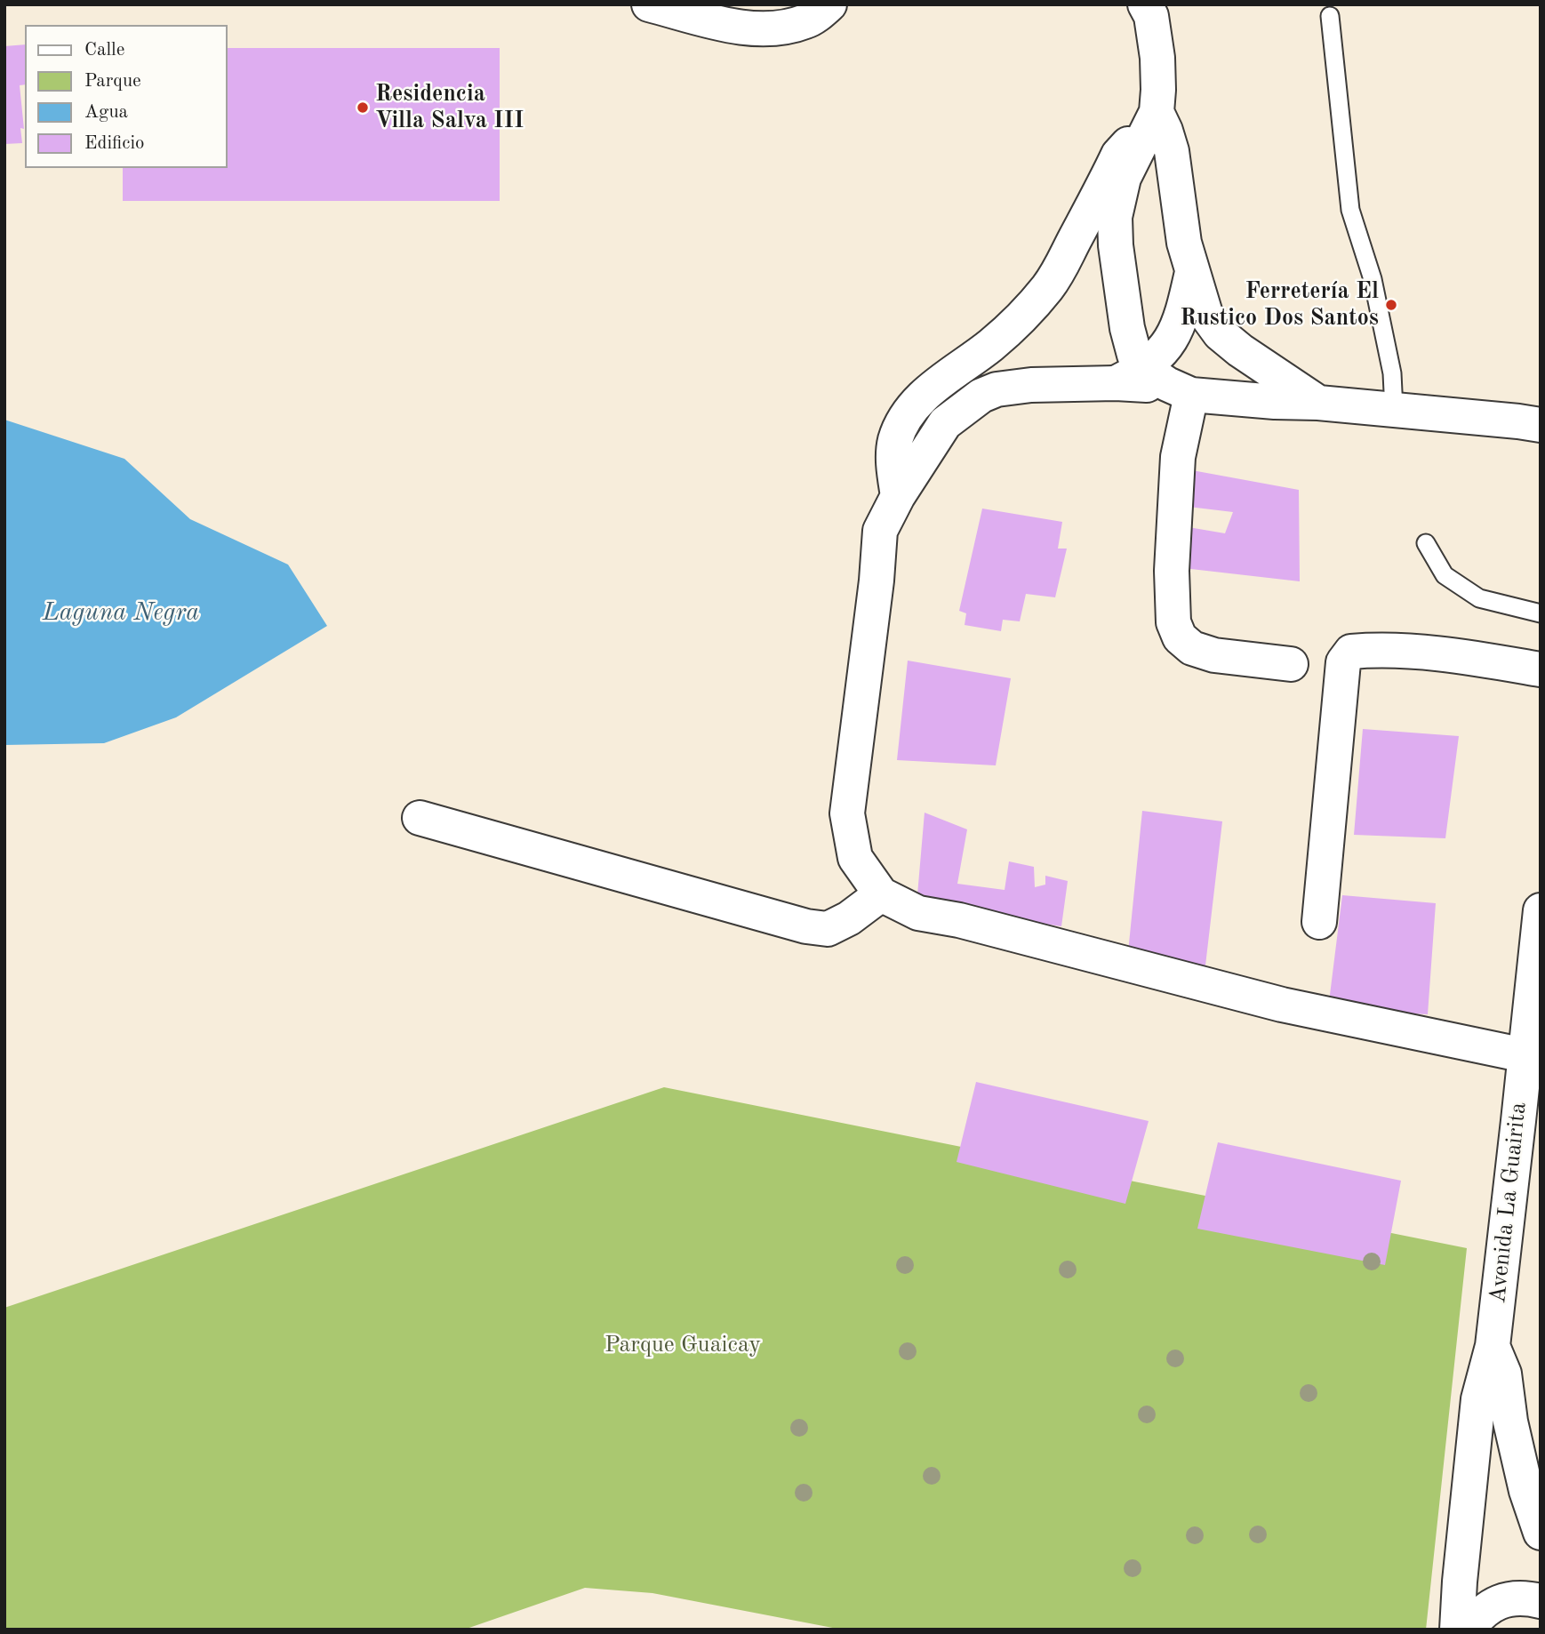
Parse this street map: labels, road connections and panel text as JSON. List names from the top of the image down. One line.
{"streets":{"street":["Avenida La Guairita"]},"water":["Laguna Negra"],"parks":["Parque Guaicay"],"places":["Residencia Villa Salva III","Ferretería El Rustico Dos Santos"],"legend":["Calle","Parque","Agua","Edificio"]}
